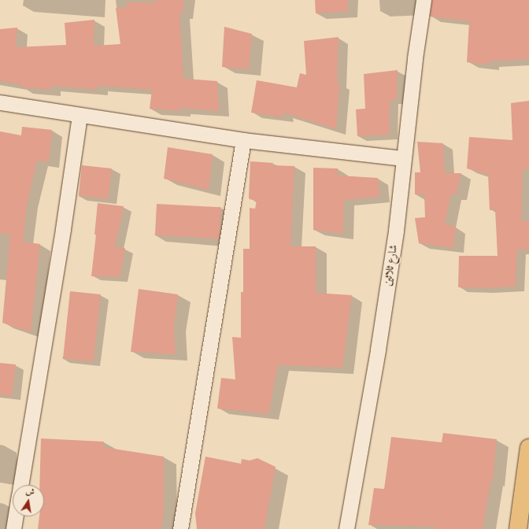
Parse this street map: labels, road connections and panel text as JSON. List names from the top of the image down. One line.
{"streets":{"street":["شارع ثلاثين"]},"north":"top"}
